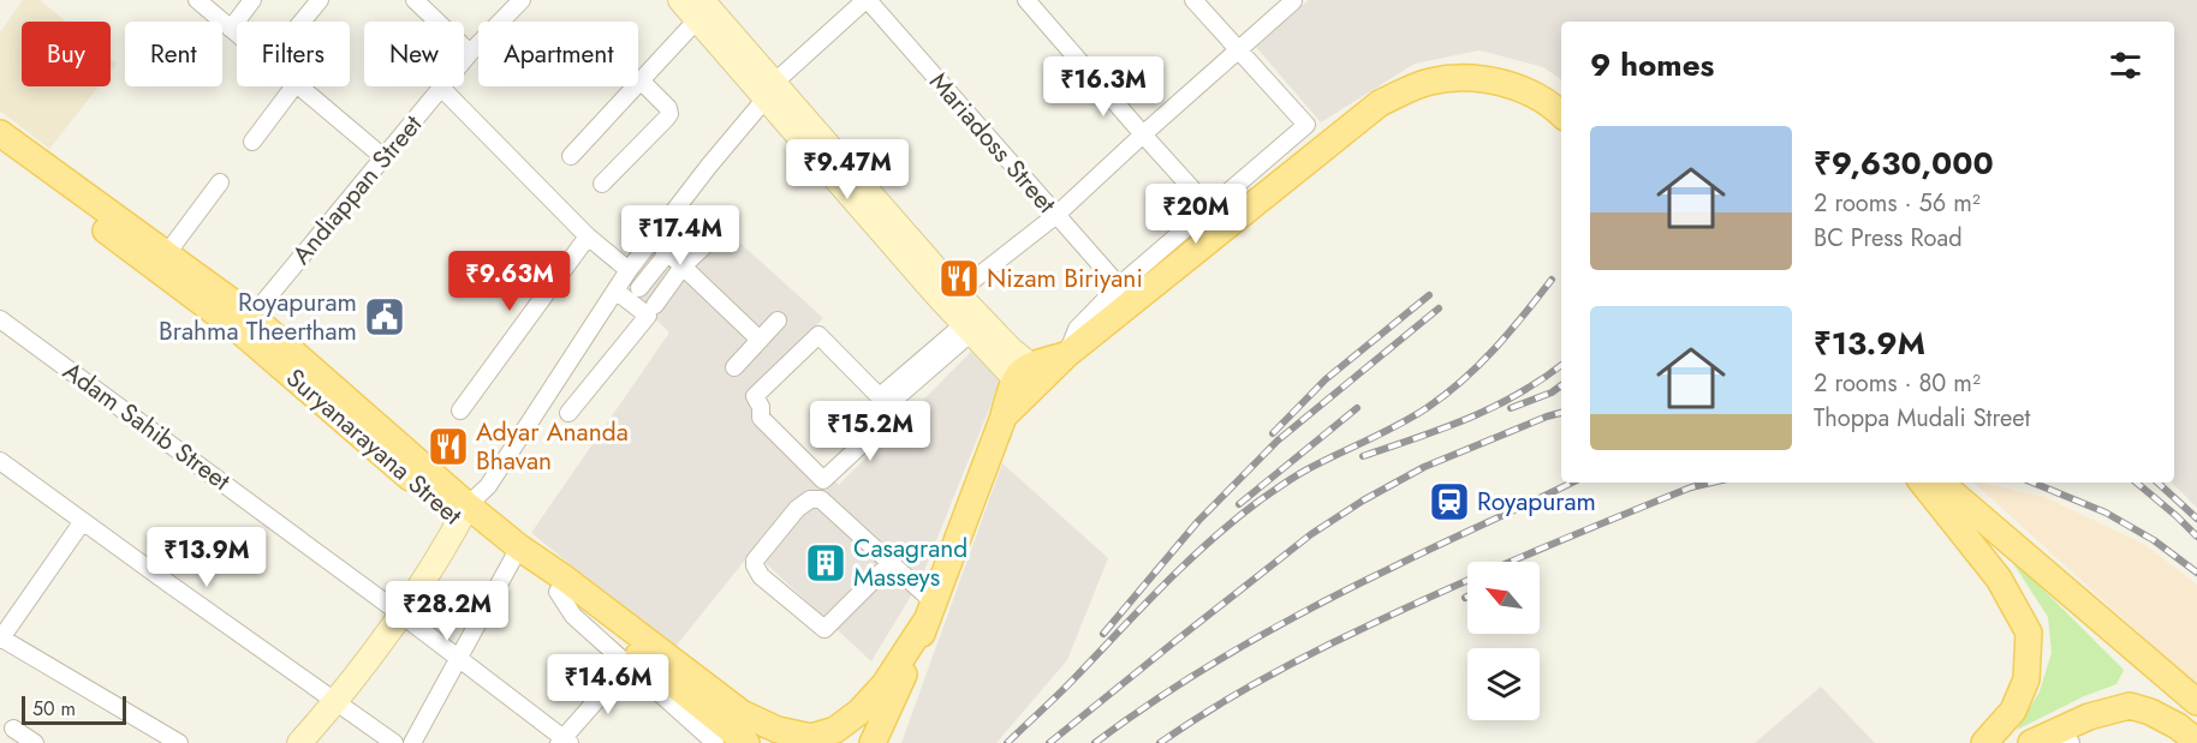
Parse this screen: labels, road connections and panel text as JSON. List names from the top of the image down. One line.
{"streets":{"main road":["Suryanarayana Street"],"street":["Mariadoss Street","Andiappan Street","Adam Sahib Street"]},"crossings":[["Andiappan Street","Suryanarayana Street"]],"places":{"restaurant":["Nizam Biriyani","Adyar Ananda Bhavan"],"public building":["Royapuram Brahma Theertham"],"station":["Royapuram"],"building":["Casagrand Masseys"]},"scale_bar":"50 m","north":"top left","page":{"chip":["Buy","Rent","Filters","New","Apartment"],"heading":"9 homes","price":["₹16.3M","₹9.47M","₹20M","₹17.4M","₹9.63M","₹15.2M","₹13.9M","₹28.2M","₹14.6M"],"list":[{"name":"₹9,630,000","note":"2 rooms · 56 m² · BC Press Road"},{"name":"₹13.9M","note":"2 rooms · 80 m² · Thoppa Mudali Street"}],"scale":"50 m"}}
